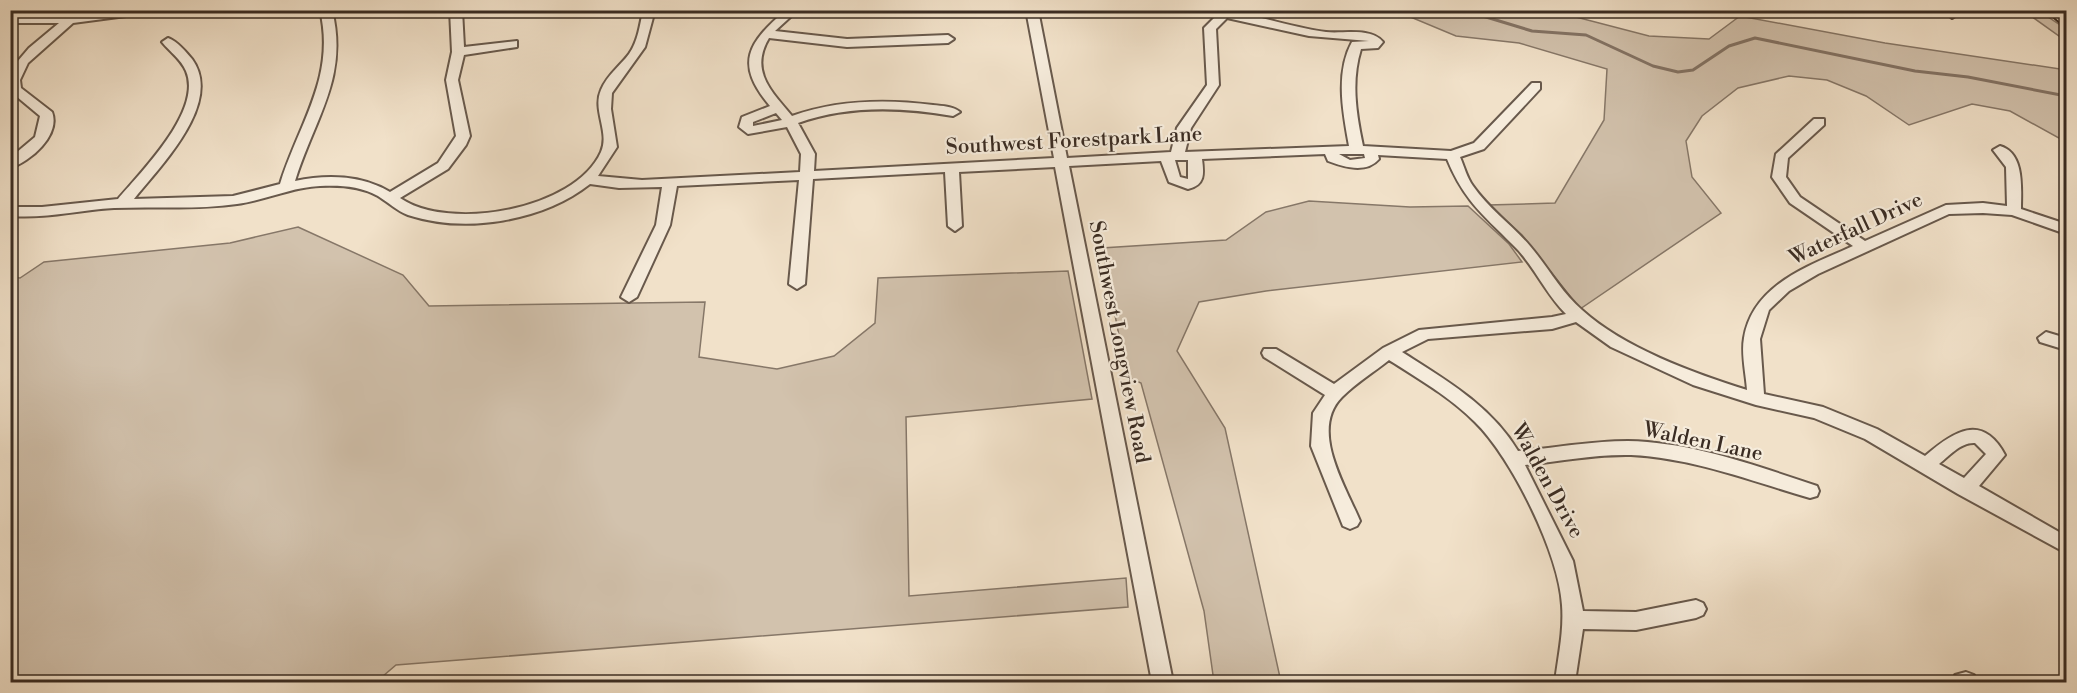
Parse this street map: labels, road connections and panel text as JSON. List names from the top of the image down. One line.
{"streets":{"street":["Southwest Forestpark Lane","Waterfall Drive","Southwest Longview Road","Walden Lane","Walden Drive"]},"crossings":[["Southwest Forestpark Lane","Southwest Longview Road"],["Walden Lane","Walden Drive"]]}
